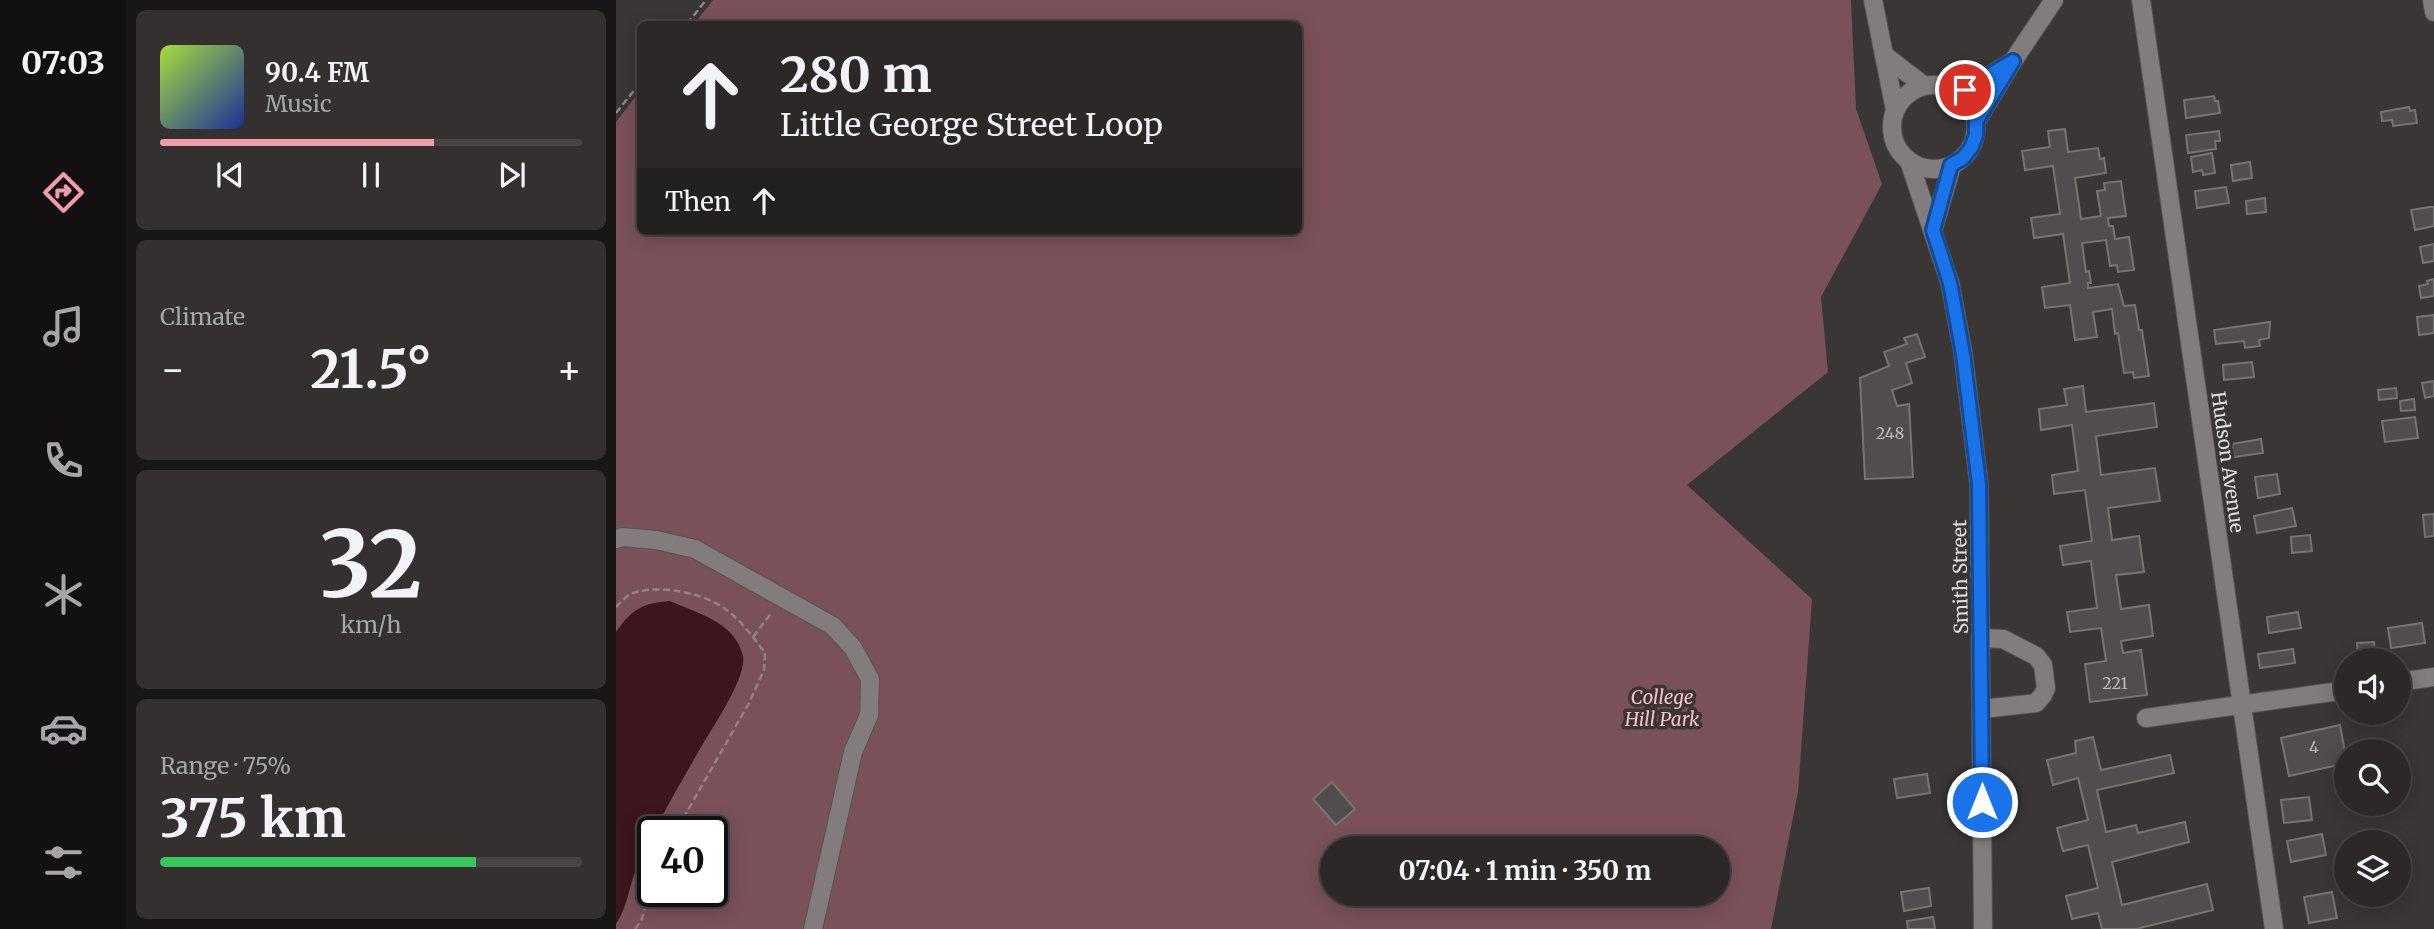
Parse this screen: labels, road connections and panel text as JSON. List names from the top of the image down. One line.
{"streets":{"street":["Hudson Avenue","Smith Street"]},"parks":["College Hill Park"],"house_numbers":["248","221","4"],"page":{"tabs":"07:03","turn":["280 m","Little George Street Loop"],"song":["90.4 FM","Music"],"then":"Then","tile":["Climate",["32","km/h"],["Range · 75%","375 km"]],"heat":["−","21.5°","+"],"limit":"40","trip":"07:04 · 1 min · 350 m"}}
